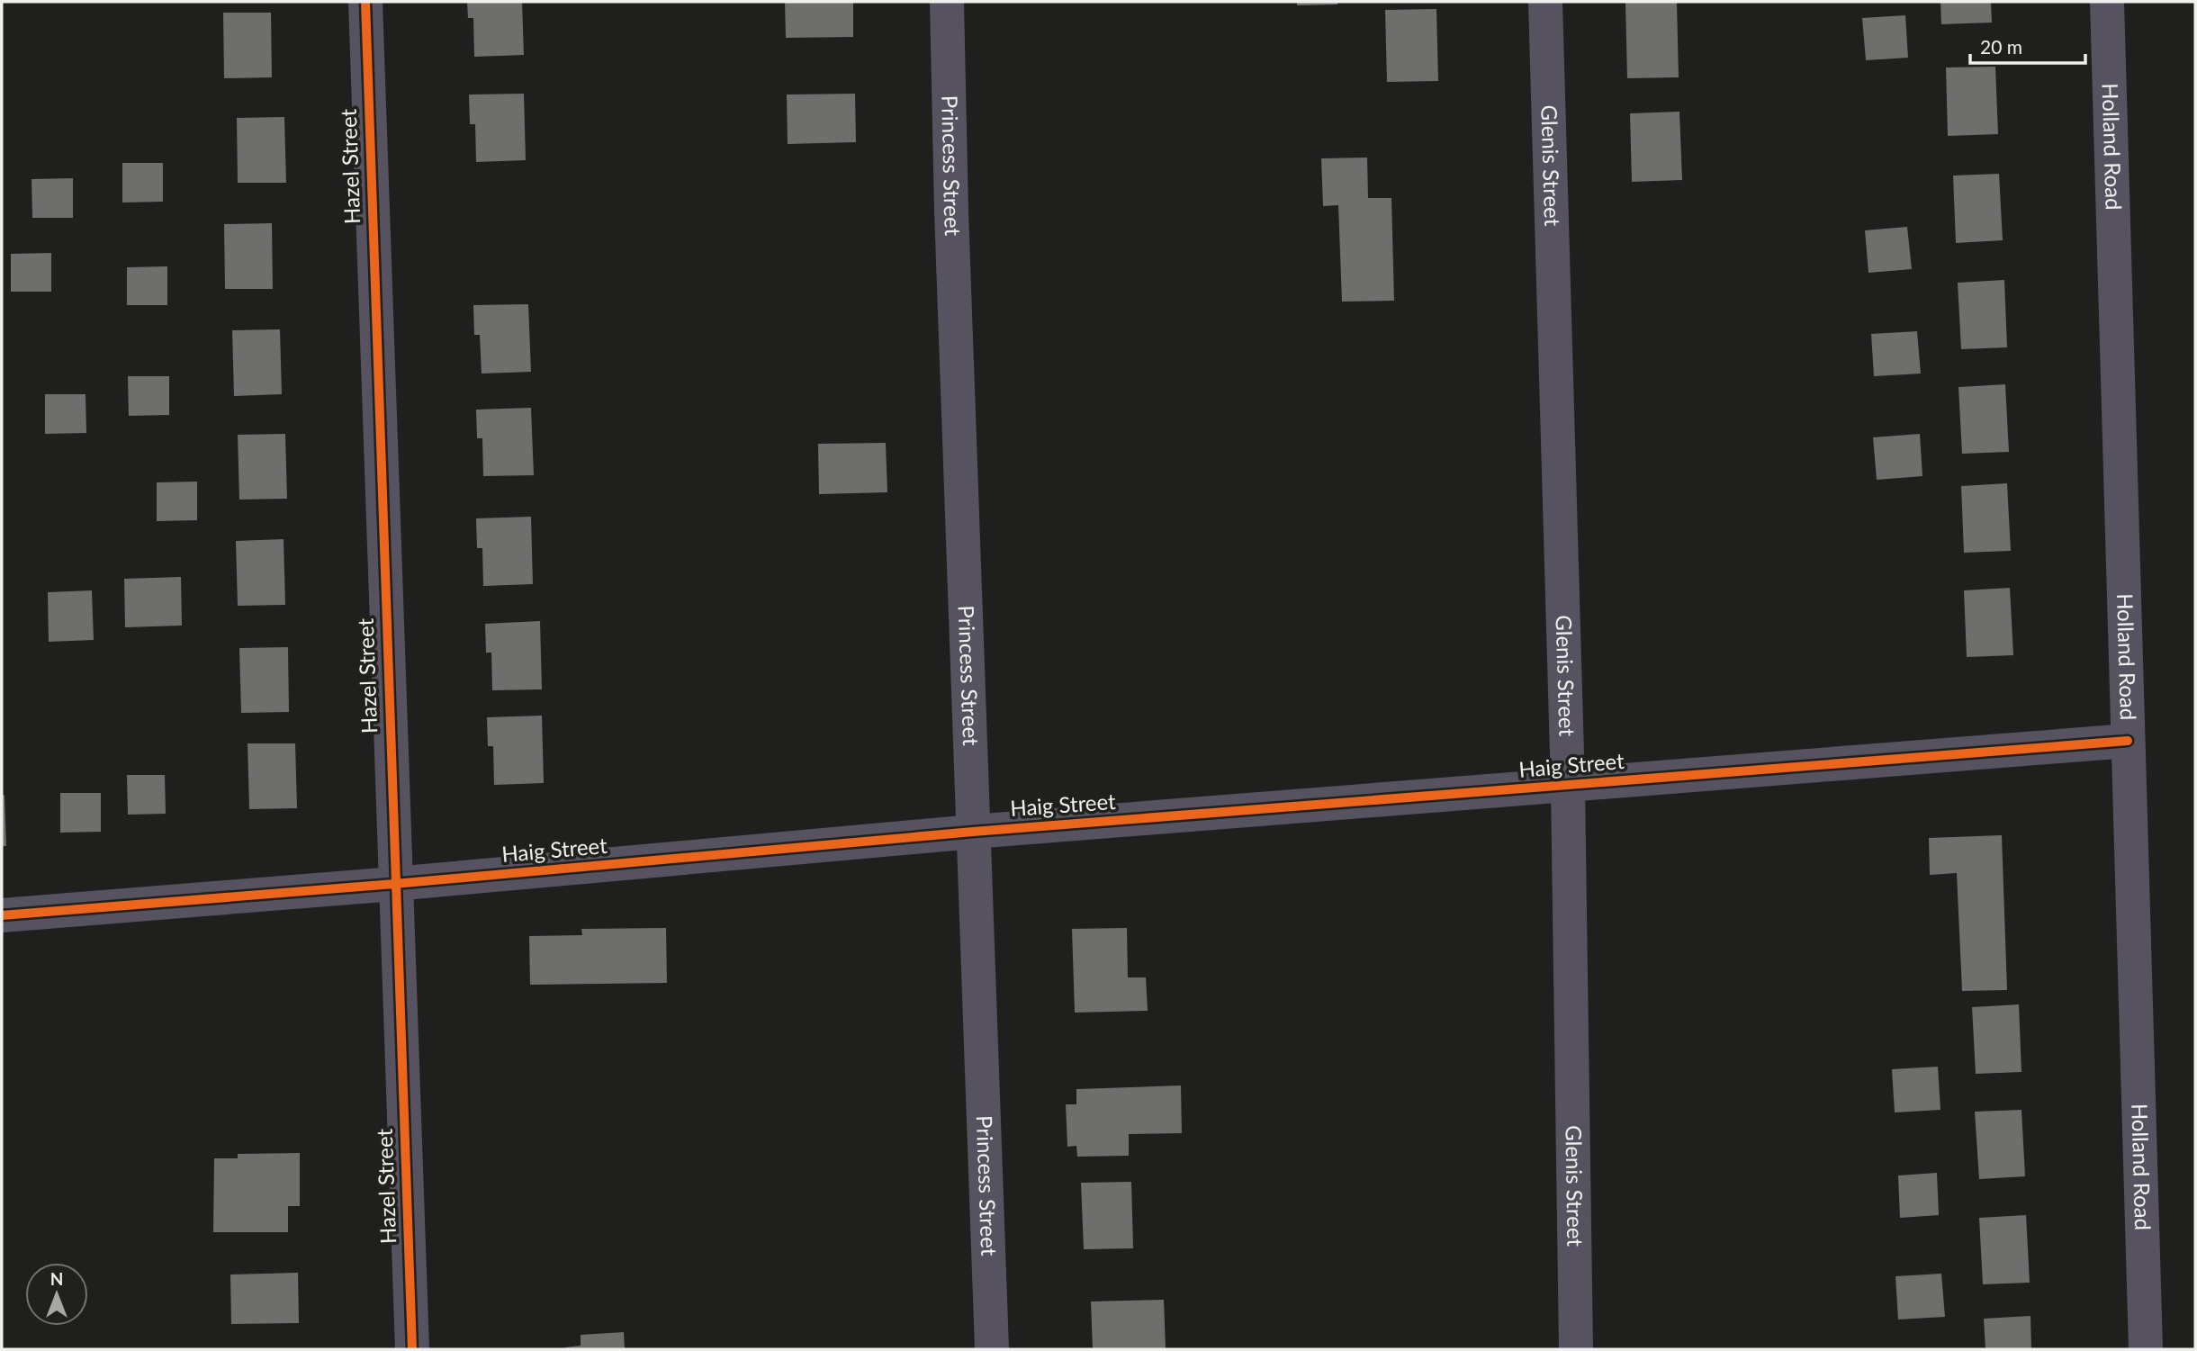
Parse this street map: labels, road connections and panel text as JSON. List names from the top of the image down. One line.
{"streets":{"street":["Holland Road","Princess Street","Glenis Street","Hazel Street","Haig Street"]},"crossings":[["Holland Road","Haig Street"],["Princess Street","Haig Street"],["Glenis Street","Haig Street"],["Hazel Street","Haig Street"]],"scale_bar":"20 m","north":"top"}
